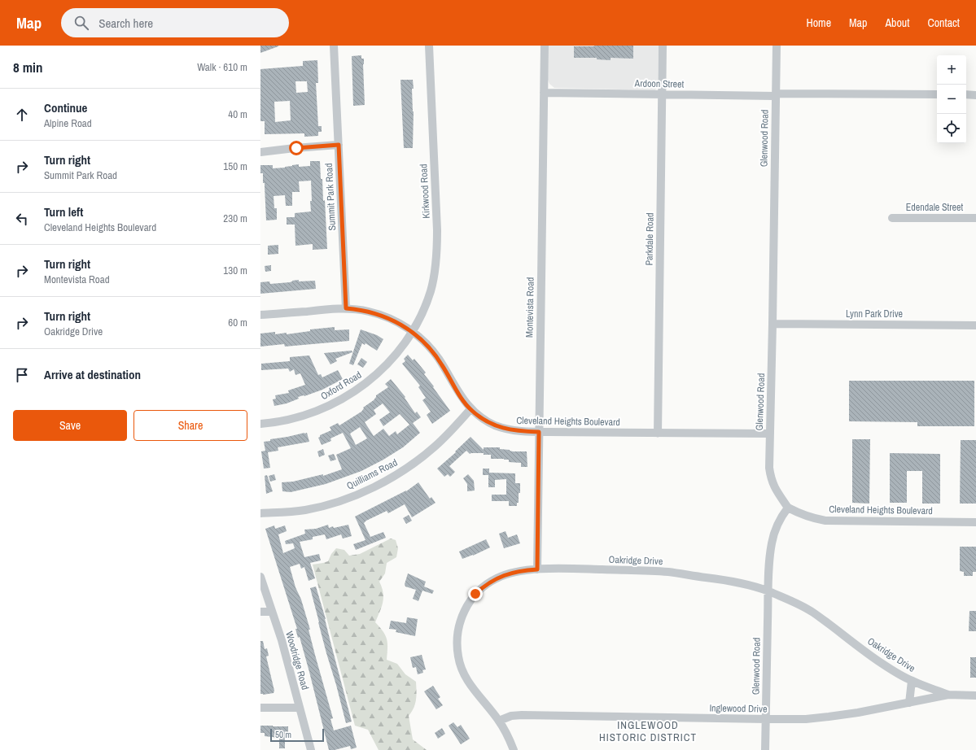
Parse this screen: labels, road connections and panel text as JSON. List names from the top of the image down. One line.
{"streets":{"street":["Ardoon Street","Glenwood Road","Kirkwood Road","Summit Park Road","Edendale Street","Parkdale Road","Montevista Road","Lynn Park Drive","Oxford Road","Cleveland Heights Boulevard","Quilliams Road","Oakridge Drive","Woodridge Road","Inglewood Drive"]},"crossings":[["Ardoon Street","Glenwood Road"],["Ardoon Street","Parkdale Road"],["Ardoon Street","Montevista Road"],["Glenwood Road","Lynn Park Drive"],["Glenwood Road","Cleveland Heights Boulevard"],["Glenwood Road","Oakridge Drive"],["Glenwood Road","Inglewood Drive"],["Kirkwood Road","Oxford Road"],["Kirkwood Road","Cleveland Heights Boulevard"],["Summit Park Road","Cleveland Heights Boulevard"],["Parkdale Road","Cleveland Heights Boulevard"],["Montevista Road","Cleveland Heights Boulevard"],["Montevista Road","Oakridge Drive"],["Oxford Road","Cleveland Heights Boulevard"],["Cleveland Heights Boulevard","Quilliams Road"],["Oakridge Drive","Inglewood Drive"]],"districts":["INGLEWOOD HISTORIC DISTRICT"],"scale_bar":"50 m","page":{"header":"Map","search":"Search here","nav":["Home","Map","About","Contact"],"heading":["8 min","Walk · 610 m"],"map_buttons":["+","−"],"list":[["Continue","Alpine Road","40 m"],["Turn right","Summit Park Road","150 m"],["Turn left","Cleveland Heights Boulevard","230 m"],["Turn right","Montevista Road","130 m"],["Turn right","Oakridge Drive","60 m"],"Arrive at destination"],"buttons":["Save","Share"],"scale":"50 m"}}
